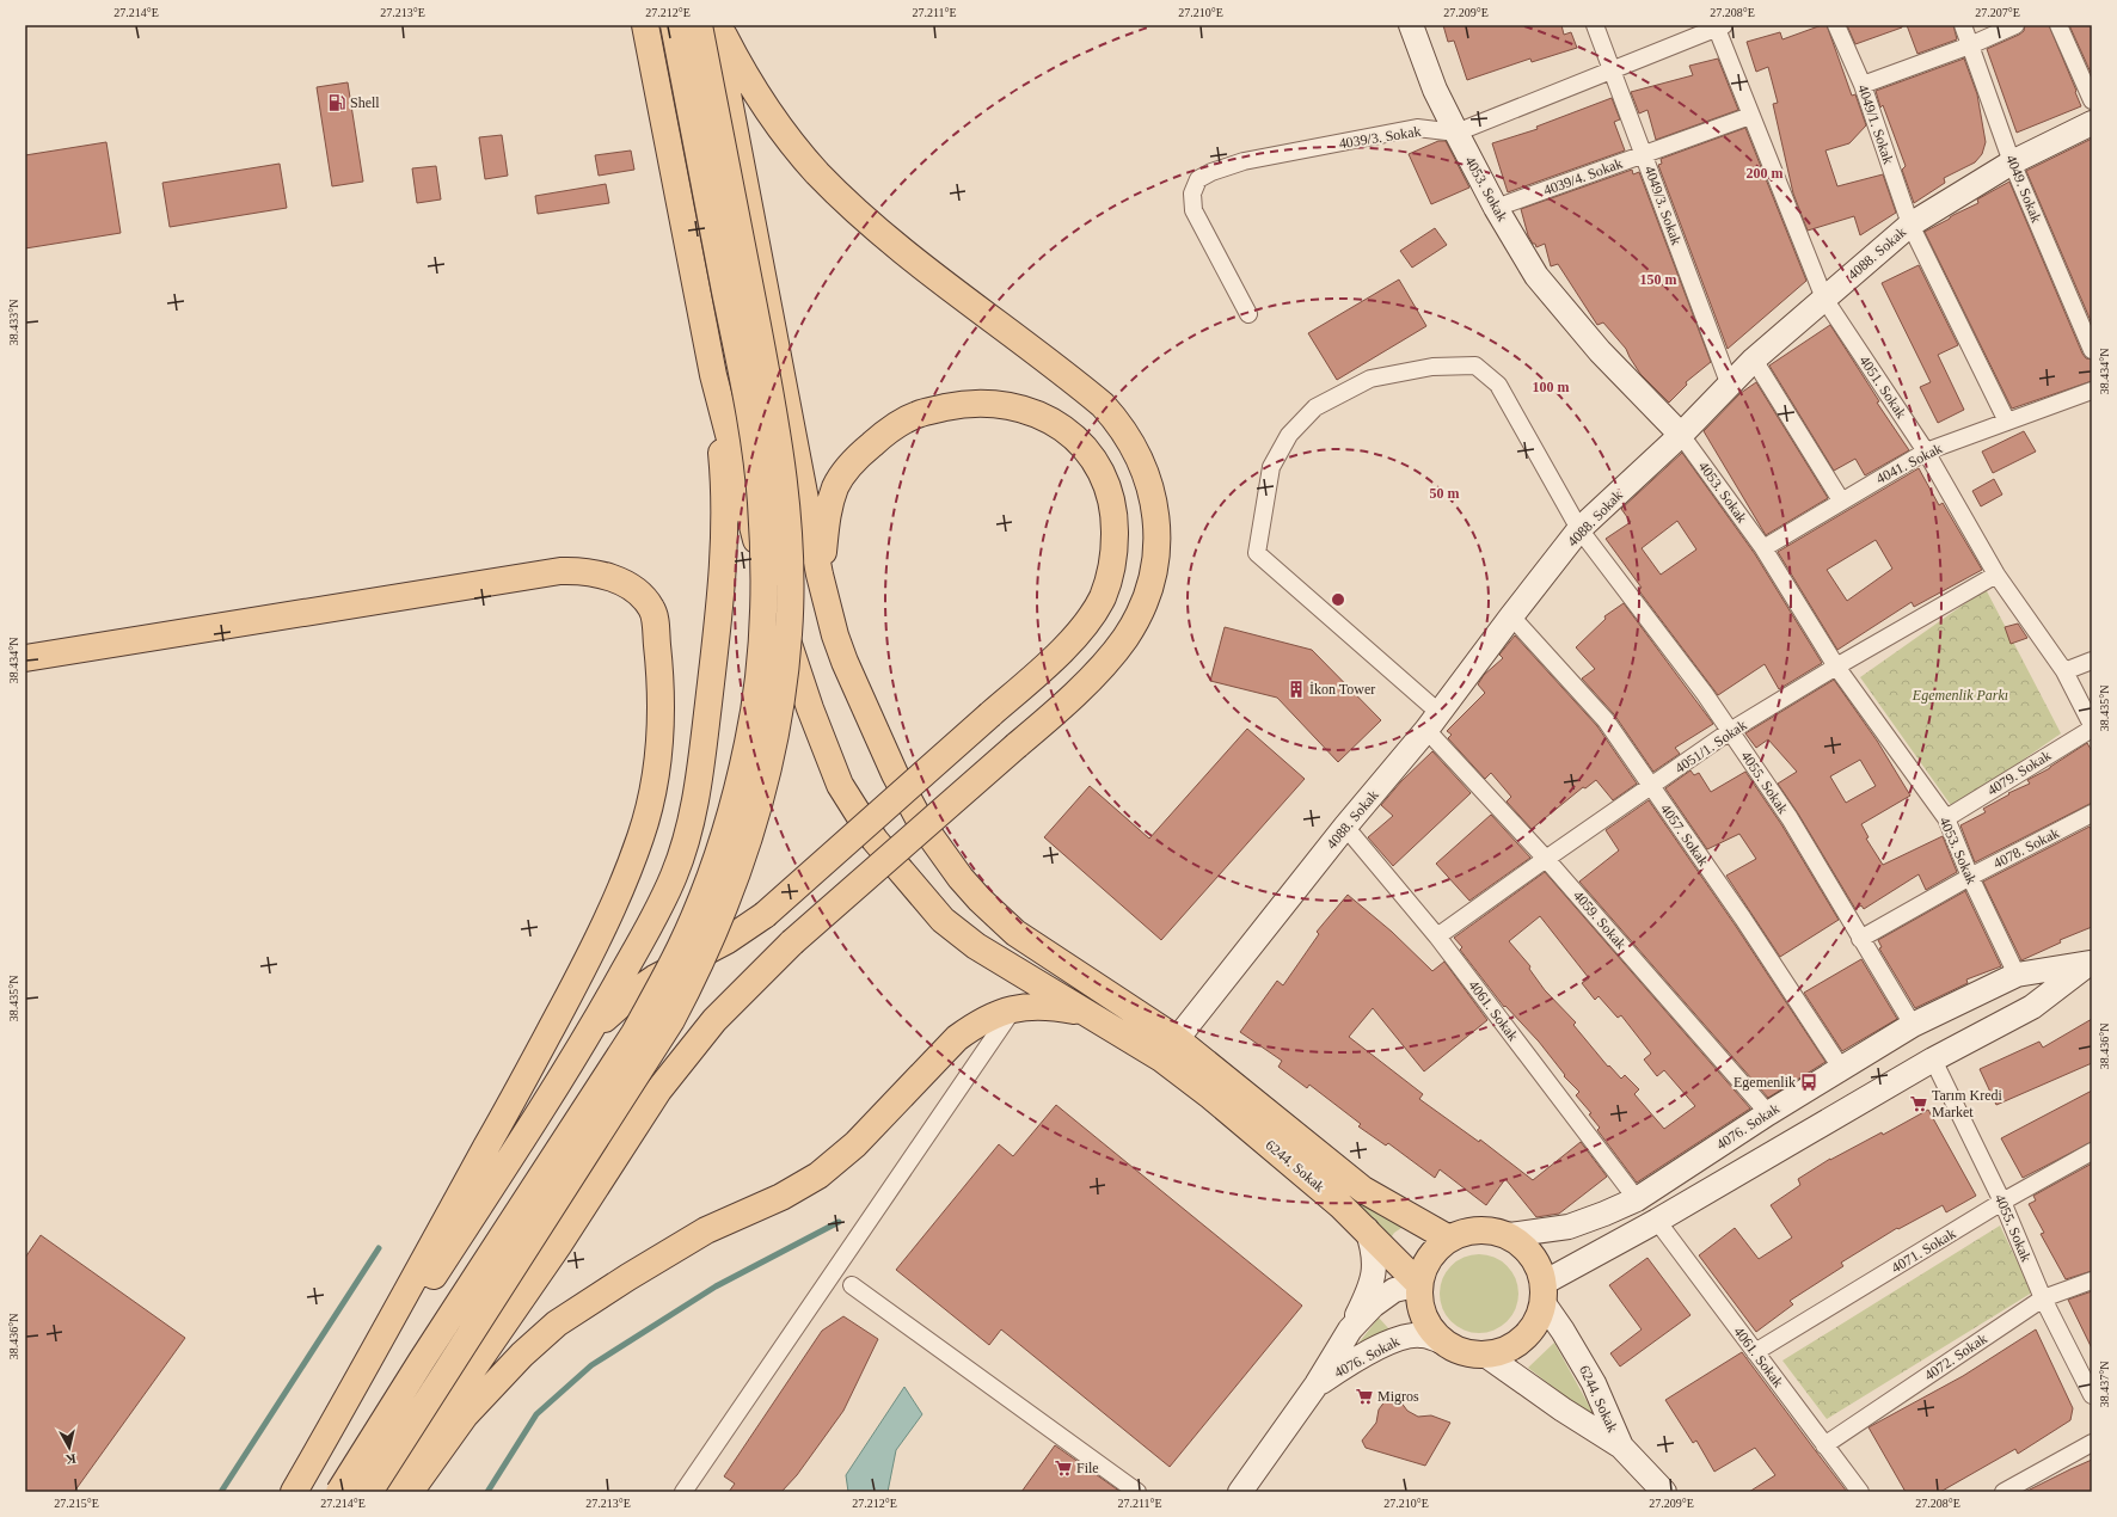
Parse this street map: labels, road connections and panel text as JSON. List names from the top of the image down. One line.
{"streets":{"main road":["6244. Sokak"],"street":["4049/1. Sokak","4039/3. Sokak","4039/4. Sokak","4053. Sokak","4049. Sokak","4049/3. Sokak","4088. Sokak","4051. Sokak","4041. Sokak","4051/1. Sokak","4079. Sokak","4055. Sokak","4057. Sokak","4078. Sokak","4059. Sokak","4061. Sokak","4076. Sokak","4071. Sokak","4072. Sokak"]},"crossings":[["4049/1. Sokak","4088. Sokak"],["4049/1. Sokak","4041. Sokak"],["4039/3. Sokak","4053. Sokak"],["4039/3. Sokak","4049/3. Sokak"],["4039/3. Sokak","4051. Sokak"],["4039/4. Sokak","4053. Sokak"],["4039/4. Sokak","4049/3. Sokak"],["4039/4. Sokak","4051. Sokak"],["4053. Sokak","4088. Sokak"],["4053. Sokak","4041. Sokak"],["4053. Sokak","4051/1. Sokak"],["4053. Sokak","4079. Sokak"],["4053. Sokak","4078. Sokak"],["4053. Sokak","4076. Sokak"],["4049. Sokak","4088. Sokak"],["4049/3. Sokak","4088. Sokak"],["4088. Sokak","4051. Sokak"],["4088. Sokak","4055. Sokak"],["4088. Sokak","4057. Sokak"],["4088. Sokak","4059. Sokak"],["4088. Sokak","4061. Sokak"],["4088. Sokak","6244. Sokak"],["4051. Sokak","4041. Sokak"],["4051. Sokak","4051/1. Sokak"],["4051. Sokak","4079. Sokak"],["4051/1. Sokak","4055. Sokak"],["4051/1. Sokak","4057. Sokak"],["4051/1. Sokak","4059. Sokak"],["4051/1. Sokak","4061. Sokak"],["4055. Sokak","4078. Sokak"],["4055. Sokak","4059. Sokak"],["4055. Sokak","4076. Sokak"],["4055. Sokak","4071. Sokak"],["4055. Sokak","4072. Sokak"],["4057. Sokak","4076. Sokak"],["4059. Sokak","4076. Sokak"],["4061. Sokak","4076. Sokak"],["4061. Sokak","4071. Sokak"],["4061. Sokak","4072. Sokak"],["4076. Sokak","6244. Sokak"]],"parks":["Egemenlik Parkı"],"places":{"fuel station":["Shell"],"building":["İkon Tower"],"bus stop":["Egemenlik"],"supermarket":["Tarım Kredi Market","Migros","File"]},"north":"bottom","coordinates":["27.214°E","27.213°E","27.212°E","27.211°E","27.210°E","27.209°E","27.208°E","27.207°E","38.433°N","38.434°N","38.435°N","38.436°N","38.437°N","27.215°E"],"rings":["200 m","150 m","100 m","50 m"]}
